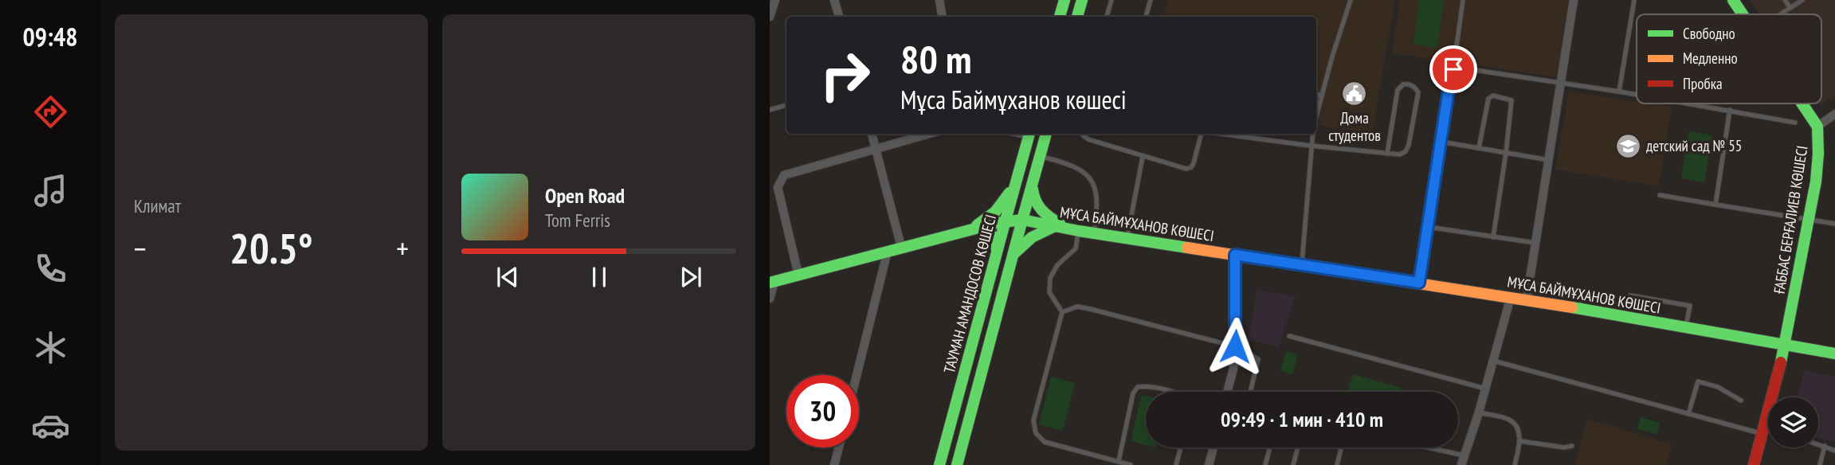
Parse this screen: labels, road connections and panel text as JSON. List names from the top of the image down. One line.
{"streets":{"main road":["ҒАББАС БЕРҒАЛИЕВ КӨШЕСІ","МҰСА БАЙМҰХАНОВ КӨШЕСІ","ТАУМАН АМАНДОСОВ КӨШЕСІ"]},"crossings":[["ҒАББАС БЕРҒАЛИЕВ КӨШЕСІ","МҰСА БАЙМҰХАНОВ КӨШЕСІ"],["МҰСА БАЙМҰХАНОВ КӨШЕСІ","ТАУМАН АМАНДОСОВ КӨШЕСІ"]],"places":{"public building":["Дома студентов"],"school or university":["детский сад № 55"]},"legend":["Свободно","Медленно","Пробка"],"page":{"tabs":"09:48","tile":"Климат","turn":["80 m","Мұса Баймұханов көшесі"],"song":["Open Road","Tom Ferris"],"heat":["−","20.5°","+"],"limit":"30","trip":"09:49 · 1 мин · 410 m"}}
